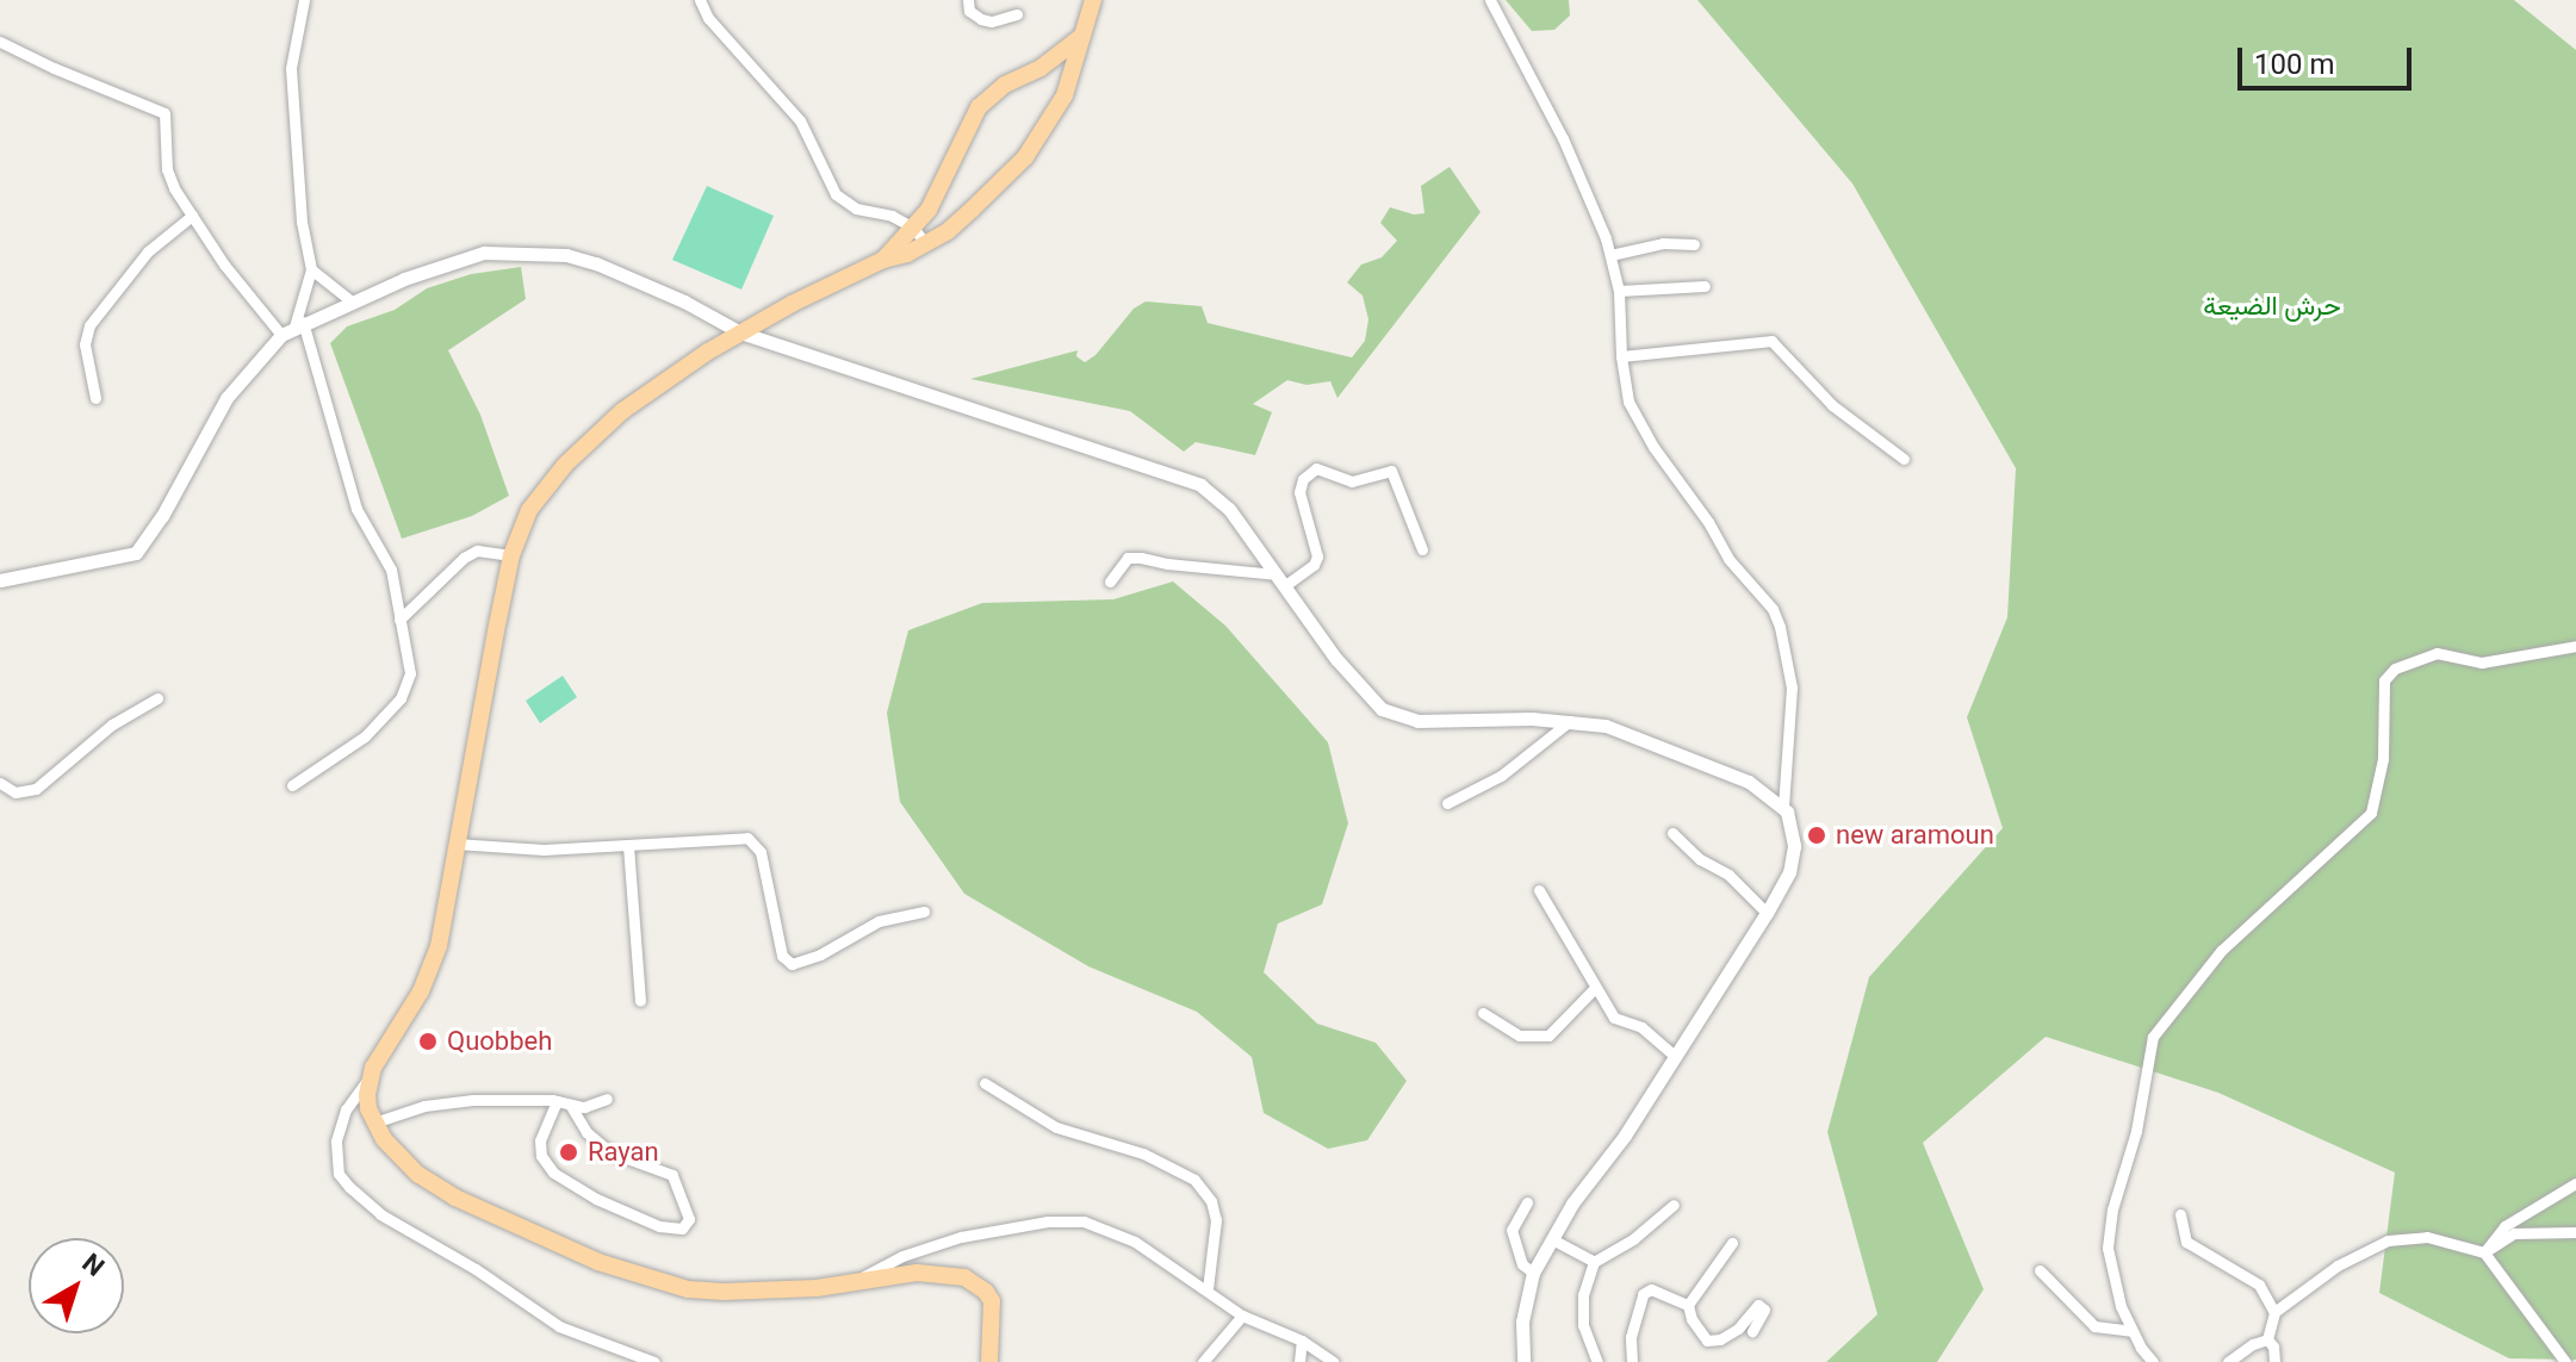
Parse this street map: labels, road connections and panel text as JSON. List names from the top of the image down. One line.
{"parks":["حرش الضيعة"],"places":["new aramoun","Quobbeh","Rayan"],"scale_bar":"100 m","north":"top right"}
